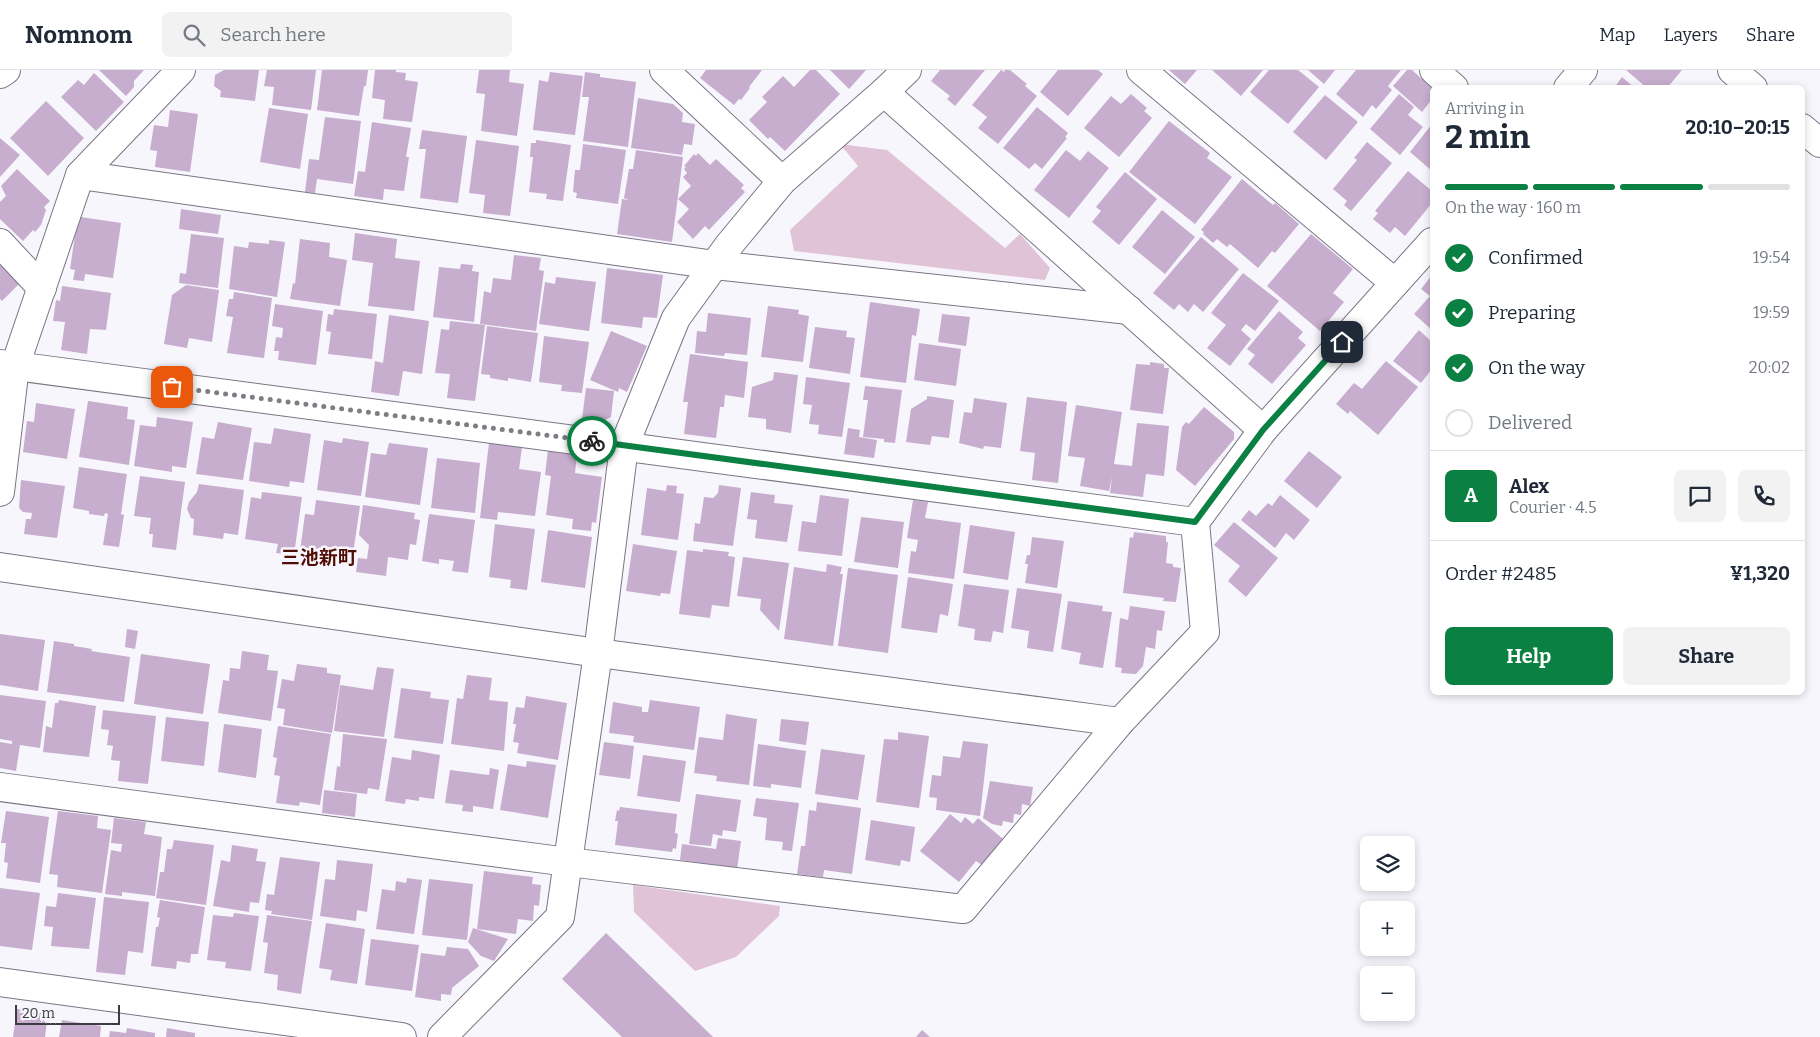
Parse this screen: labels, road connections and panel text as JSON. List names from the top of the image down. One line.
{"districts":["三池新町"],"scale_bar":"20 m","page":{"header":"Nomnom","search":"Search here","nav":["Map","Layers","Share"],"heading":["2 min","Arriving in","20:10–20:15"],"panel":["Alex","Courier · 4.5","Order #2485","¥1,320"],"bar":"On the way · 160 m","list":[["Confirmed","19:54"],["Preparing","19:59"],["On the way","20:02"],"Delivered"],"round":"A","buttons":["Help","Share"],"map_buttons":["+","−"],"scale":"20 m"}}
